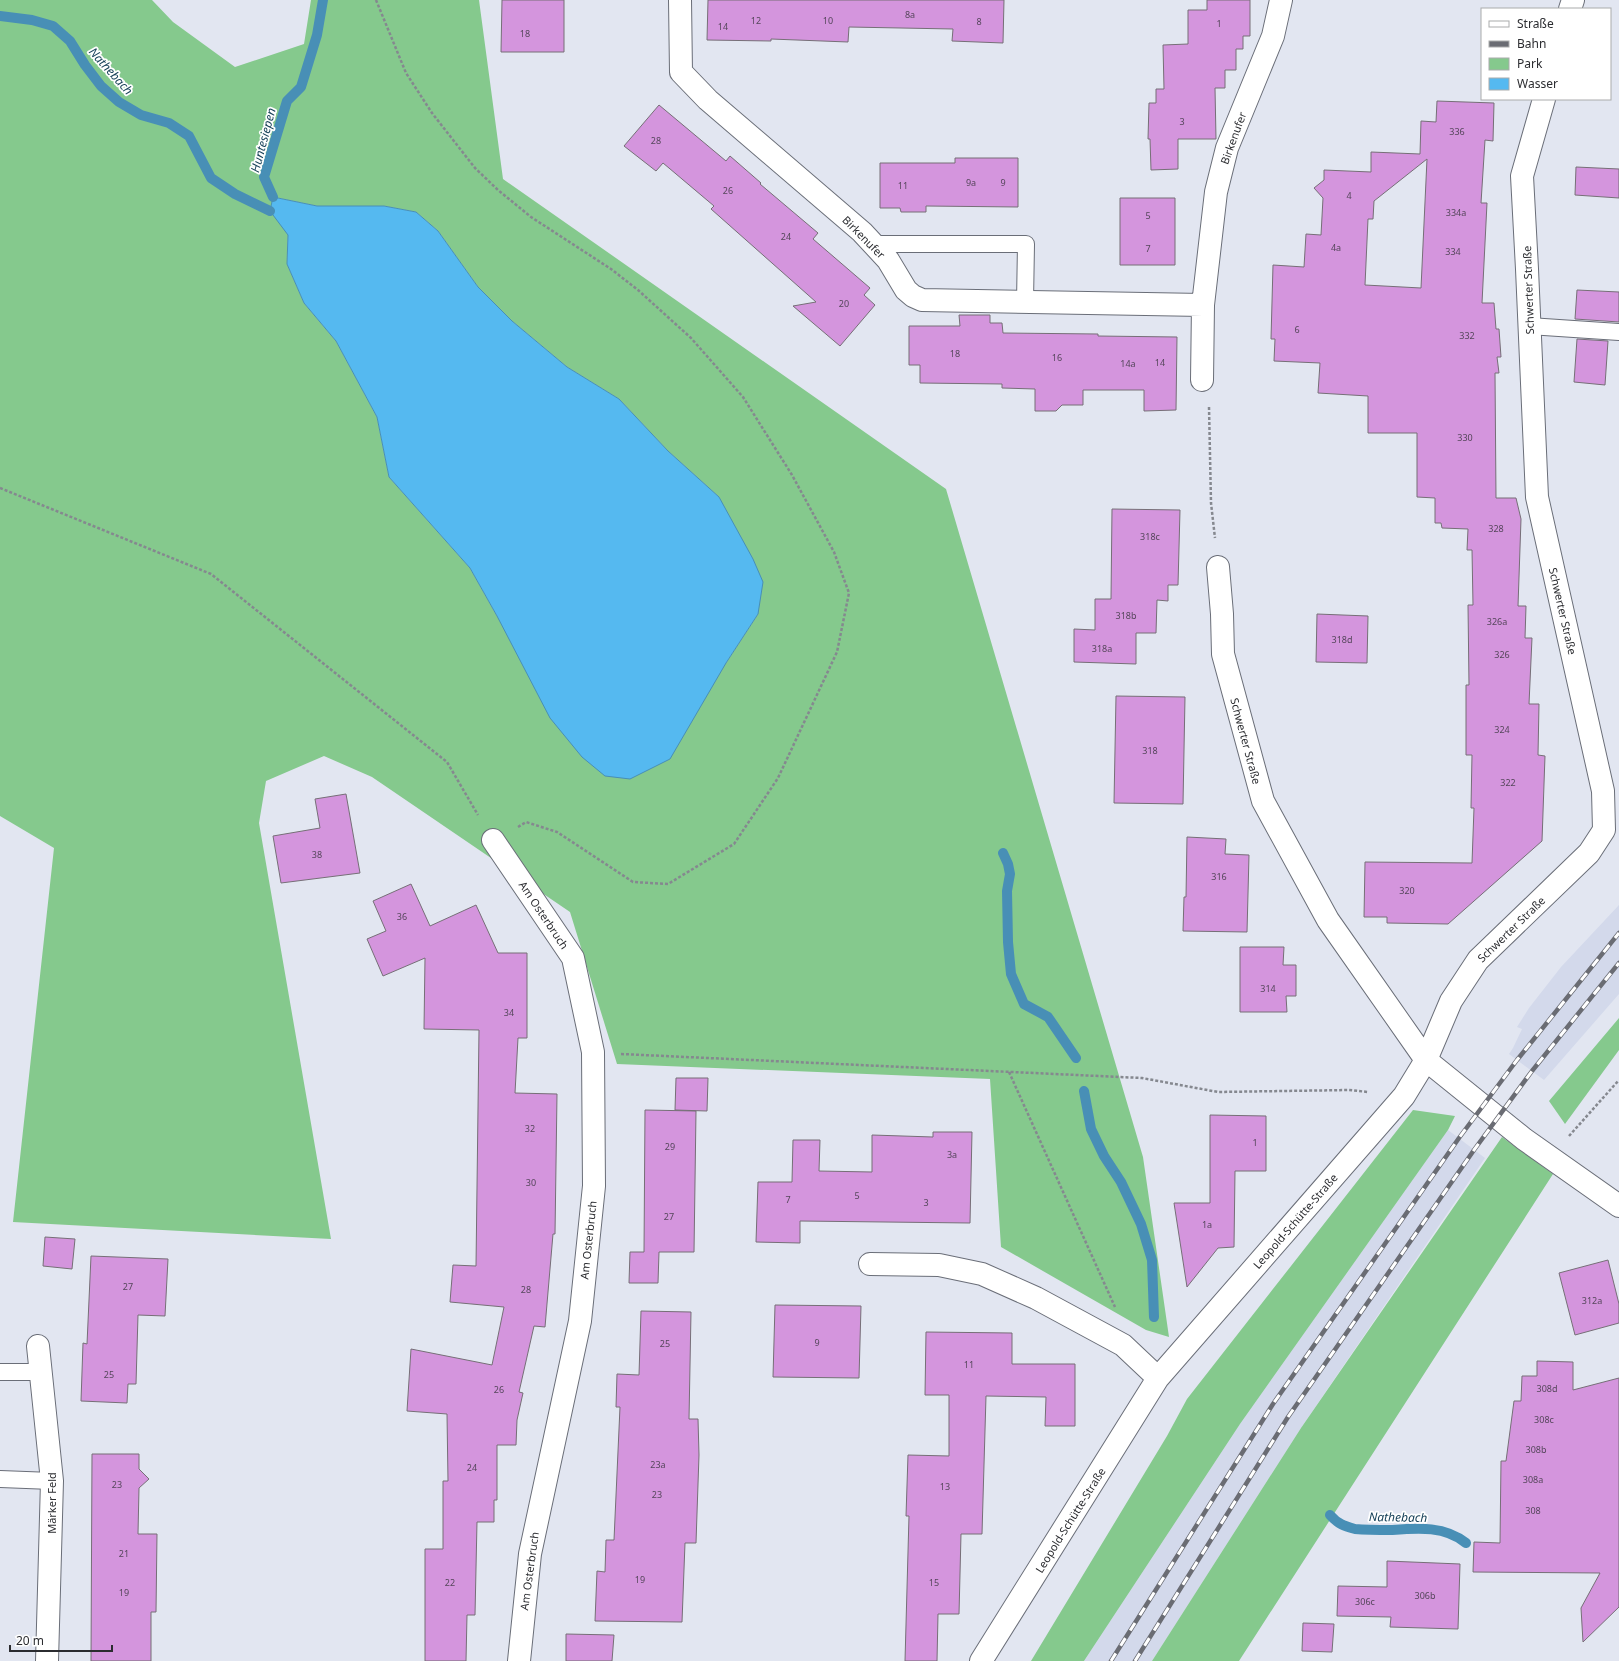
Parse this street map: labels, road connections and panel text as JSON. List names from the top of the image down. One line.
{"streets":{"street":["Birkenufer","Schwerter Straße","Am Osterbruch","Leopold-Schütte-Straße","Märker Feld"]},"crossings":[["Schwerter Straße","Leopold-Schütte-Straße"]],"water":["Nathebach","Huntesiepen"],"house_numbers":["8a","12","10","8","1","14","18","3","336","28","9a","9","11","26","4","334a","5","24","4a","7","334","20","6","332","18","16","14","14a","330","328","318c","318b","326a","318d","318a","326","324","318","322","38","316","320","36","314","34","32","1","29","3a","30","5","7","3","27","1a","27","28","312a","9","25","11","25","308d","26","308c","308b","23a","24","308a","23","13","23","308","21","19","22","15","19","306b","306c"],"legend":["Straße","Bahn","Park","Wasser"],"scale_bar":"20 m"}
